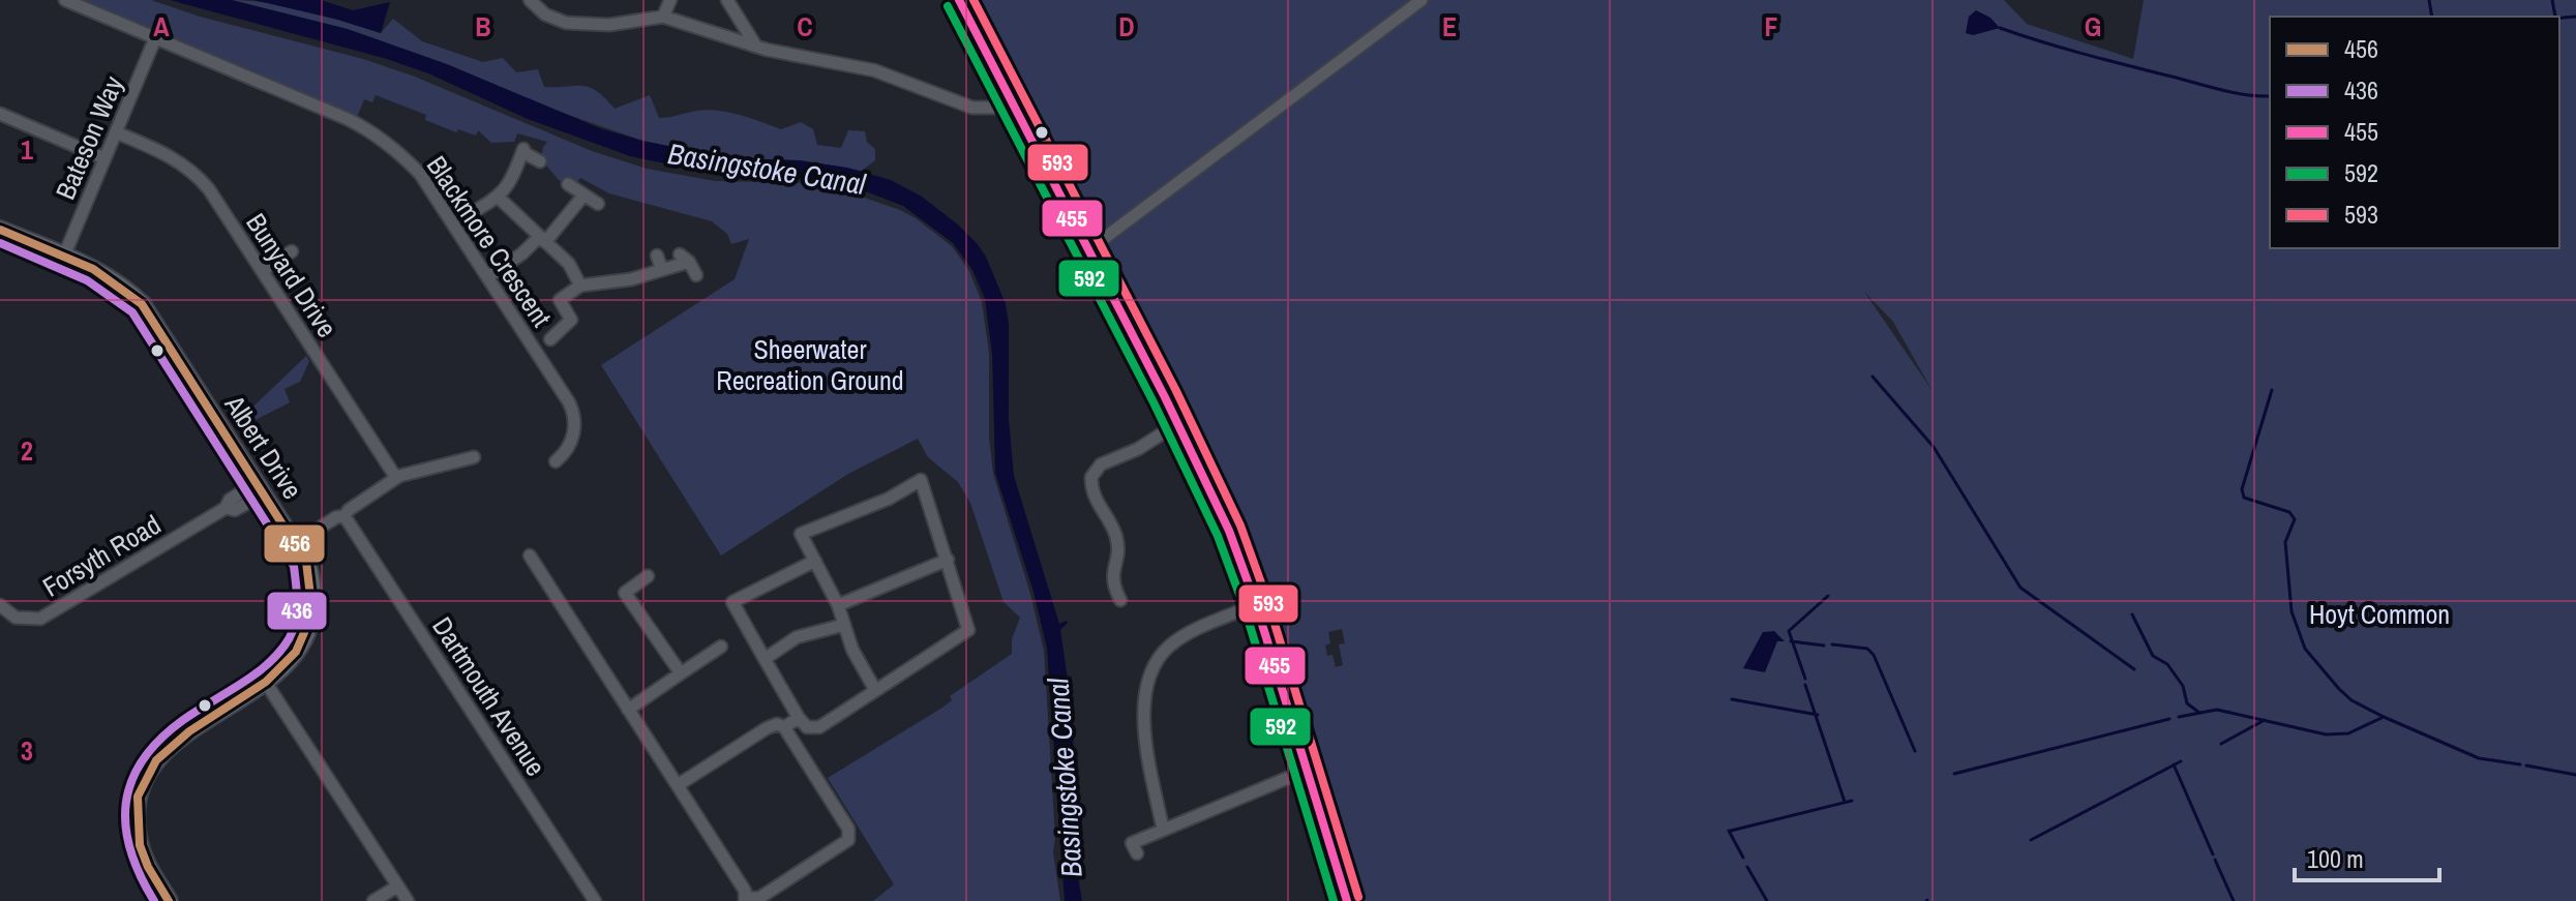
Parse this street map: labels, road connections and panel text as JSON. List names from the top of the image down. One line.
{"streets":{"street":["Bateson Way","Blackmore Crescent","Bunyard Drive","Albert Drive","Forsyth Road","Dartmouth Avenue"]},"crossings":[["Bateson Way","Blackmore Crescent"],["Bateson Way","Bunyard Drive"],["Bateson Way","Albert Drive"],["Albert Drive","Forsyth Road"]],"water":["Basingstoke Canal"],"parks":["Sheerwater Recreation Ground","Hoyt Common"],"lines":["transit line 455","transit line 593","transit line 592","transit line 456","transit line 436"],"legend":["456","436","455","592","593"],"scale_bar":"100 m","grid":{"columns":["A","B","C","D","E","F","G"],"rows":["1","2","3"]}}
